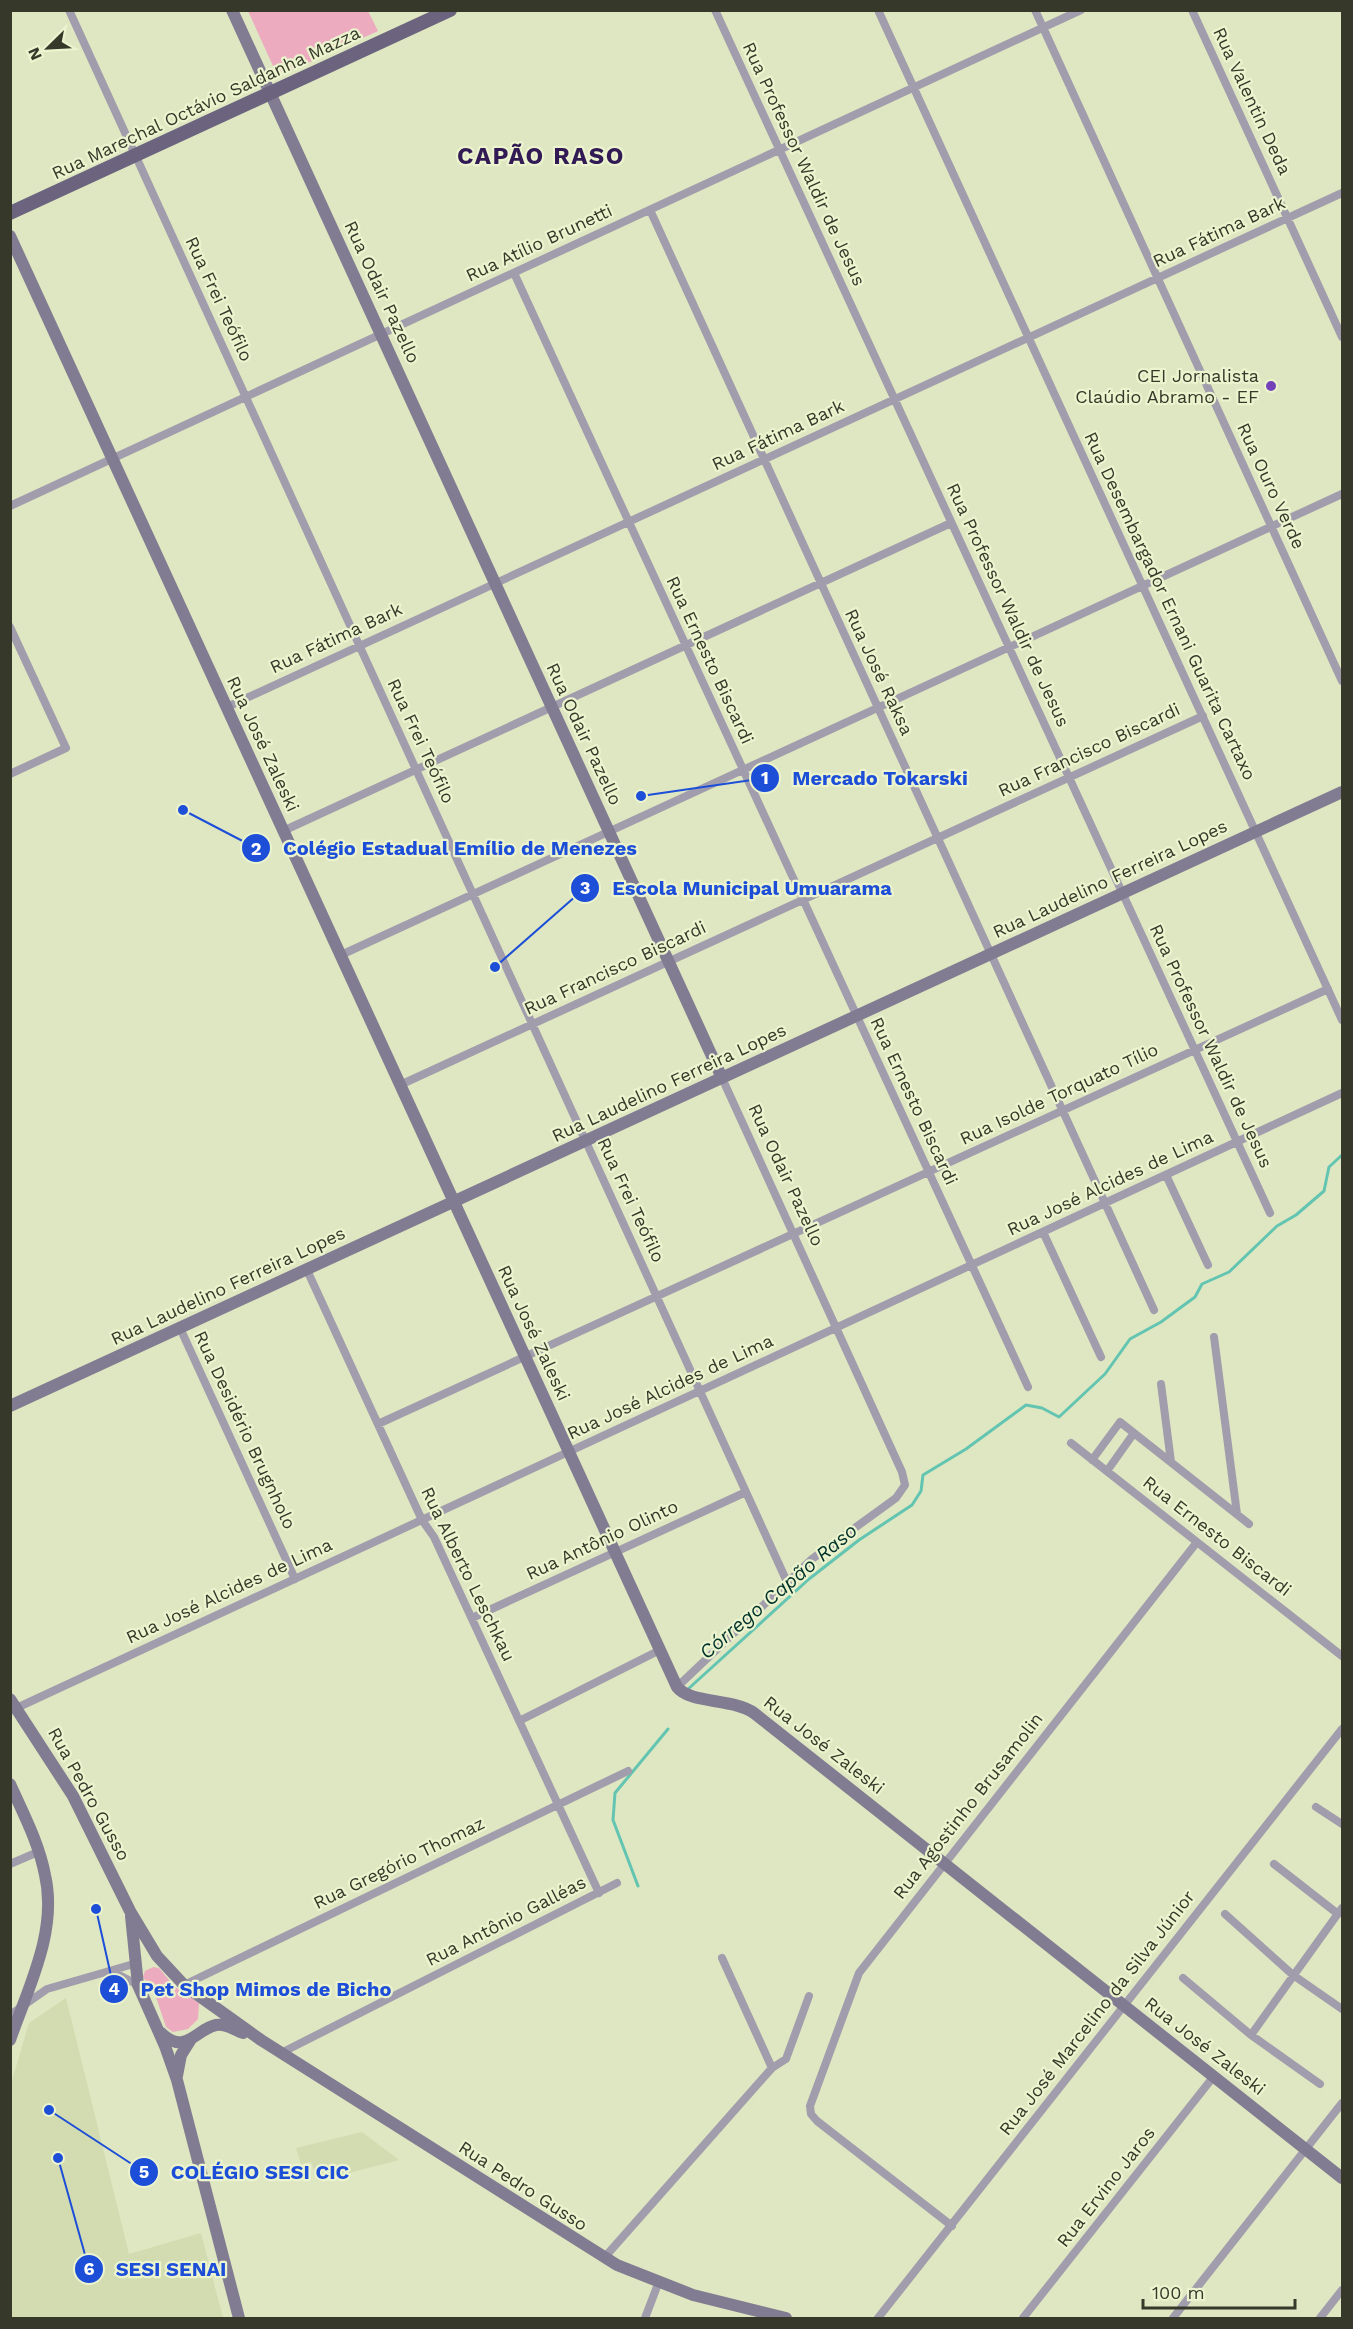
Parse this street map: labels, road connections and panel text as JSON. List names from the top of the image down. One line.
{"streets":{"main road":["Rua Marechal Octávio Saldanha Mazza"],"street":["Rua Valentin Deda","Rua Professor Waldir de Jesus","Rua Fátima Bark","Rua Atílio Brunetti","Rua Odair Pazello","Rua Frei Teófilo","Rua Ouro Verde","Rua Desembargador Ernani Guarita Cartaxo","Rua Ernesto Biscardi","Rua José Raksa","Rua José Zaleski","Rua Francisco Biscardi","Rua Laudelino Ferreira Lopes","Rua Isolde Torquato Tílio","Rua José Alcides de Lima","Rua Desidério Brugnholo","Rua Antônio Olinto","Rua Alberto Leschkau","Rua Pedro Gusso","Rua Agostinho Brusamolin","Rua Gregório Thomaz","Rua Antônio Galléas","Rua José Marcelino da Silva Júnior","Rua Ervino Jaros"]},"crossings":[["Rua Valentin Deda","Rua Fátima Bark"],["Rua Marechal Octávio Saldanha Mazza","Rua Odair Pazello"],["Rua Marechal Octávio Saldanha Mazza","Rua Frei Teófilo"],["Rua Professor Waldir de Jesus","Rua Fátima Bark"],["Rua Professor Waldir de Jesus","Rua Atílio Brunetti"],["Rua Professor Waldir de Jesus","Rua Francisco Biscardi"],["Rua Professor Waldir de Jesus","Rua Laudelino Ferreira Lopes"],["Rua Professor Waldir de Jesus","Rua Isolde Torquato Tílio"],["Rua Professor Waldir de Jesus","Rua José Alcides de Lima"],["Rua Fátima Bark","Rua Odair Pazello"],["Rua Fátima Bark","Rua Frei Teófilo"],["Rua Fátima Bark","Rua Ouro Verde"],["Rua Fátima Bark","Rua Desembargador Ernani Guarita Cartaxo"],["Rua Fátima Bark","Rua Ernesto Biscardi"],["Rua Fátima Bark","Rua José Raksa"],["Rua Fátima Bark","Rua José Zaleski"],["Rua Atílio Brunetti","Rua Odair Pazello"],["Rua Atílio Brunetti","Rua Frei Teófilo"],["Rua Atílio Brunetti","Rua Ouro Verde"],["Rua Atílio Brunetti","Rua Desembargador Ernani Guarita Cartaxo"],["Rua Atílio Brunetti","Rua Ernesto Biscardi"],["Rua Atílio Brunetti","Rua José Raksa"],["Rua Atílio Brunetti","Rua José Zaleski"],["Rua Odair Pazello","Rua Frei Teófilo"],["Rua Odair Pazello","Rua Francisco Biscardi"],["Rua Odair Pazello","Rua Laudelino Ferreira Lopes"],["Rua Odair Pazello","Rua Isolde Torquato Tílio"],["Rua Odair Pazello","Rua José Alcides de Lima"],["Rua Frei Teófilo","Rua Francisco Biscardi"],["Rua Frei Teófilo","Rua Laudelino Ferreira Lopes"],["Rua Frei Teófilo","Rua Isolde Torquato Tílio"],["Rua Frei Teófilo","Rua José Alcides de Lima"],["Rua Frei Teófilo","Rua Antônio Olinto"],["Rua Desembargador Ernani Guarita Cartaxo","Rua Francisco Biscardi"],["Rua Desembargador Ernani Guarita Cartaxo","Rua Laudelino Ferreira Lopes"],["Rua Desembargador Ernani Guarita Cartaxo","Rua Isolde Torquato Tílio"],["Rua Ernesto Biscardi","Rua Francisco Biscardi"],["Rua Ernesto Biscardi","Rua Laudelino Ferreira Lopes"],["Rua Ernesto Biscardi","Rua Isolde Torquato Tílio"],["Rua Ernesto Biscardi","Rua José Alcides de Lima"],["Rua Ernesto Biscardi","Rua Agostinho Brusamolin"],["Rua José Raksa","Rua Francisco Biscardi"],["Rua José Raksa","Rua Laudelino Ferreira Lopes"],["Rua José Raksa","Rua Isolde Torquato Tílio"],["Rua José Raksa","Rua José Alcides de Lima"],["Rua José Zaleski","Rua Francisco Biscardi"],["Rua José Zaleski","Rua Laudelino Ferreira Lopes"],["Rua José Zaleski","Rua Isolde Torquato Tílio"],["Rua José Zaleski","Rua José Alcides de Lima"],["Rua José Zaleski","Rua Antônio Olinto"],["Rua José Zaleski","Rua Agostinho Brusamolin"],["Rua José Zaleski","Rua José Marcelino da Silva Júnior"],["Rua José Zaleski","Rua Ervino Jaros"],["Rua Laudelino Ferreira Lopes","Rua Desidério Brugnholo"],["Rua Laudelino Ferreira Lopes","Rua Alberto Leschkau"],["Rua Isolde Torquato Tílio","Rua Alberto Leschkau"],["Rua José Alcides de Lima","Rua Desidério Brugnholo"],["Rua José Alcides de Lima","Rua Alberto Leschkau"],["Rua José Alcides de Lima","Rua Pedro Gusso"],["Rua Antônio Olinto","Rua Alberto Leschkau"],["Rua Alberto Leschkau","Rua Gregório Thomaz"],["Rua Alberto Leschkau","Rua Antônio Galléas"],["Rua Pedro Gusso","Rua Gregório Thomaz"],["Rua Pedro Gusso","Rua Antônio Galléas"],["Rua Agostinho Brusamolin","Rua José Marcelino da Silva Júnior"]],"districts":["CAPÃO RASO"],"water":["Córrego Capão Raso"],"places":["CEI Jornalista Claúdio Abramo - EF","Mercado Tokarski","Colégio Estadual Emílio de Menezes","Escola Municipal Umuarama","Pet Shop Mimos de Bicho","COLÉGIO SESI CIC","SESI SENAI"],"scale_bar":"100 m","north":"bottom left"}
